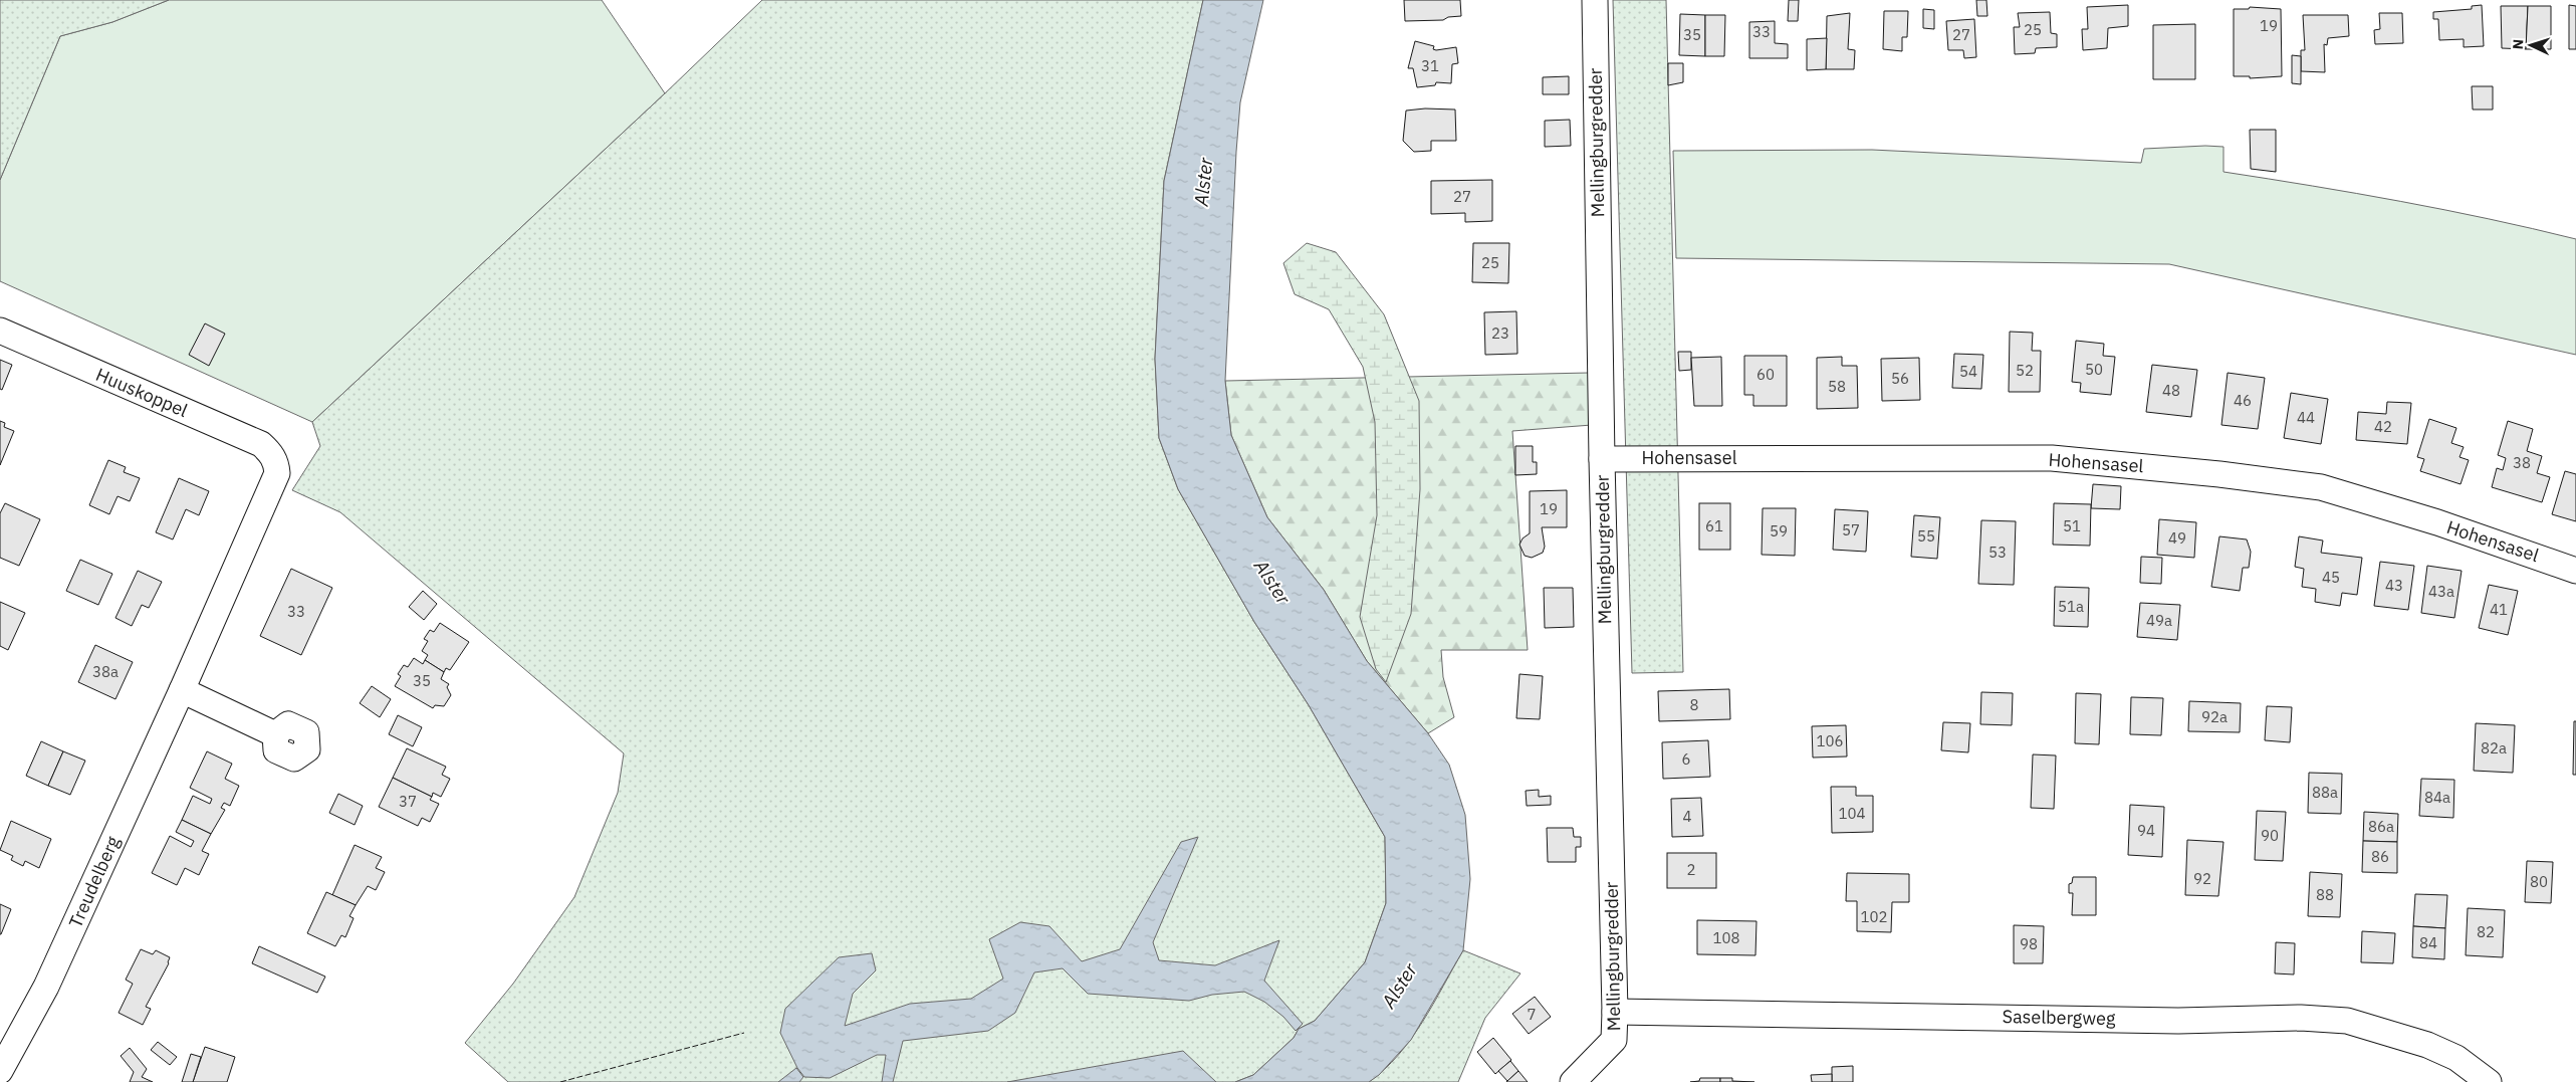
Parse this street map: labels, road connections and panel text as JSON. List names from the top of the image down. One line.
{"streets":{"street":["Mellingburgredder","Huuskoppel","Hohensasel","Treudelberg","Saselbergweg"]},"crossings":[["Mellingburgredder","Hohensasel"],["Mellingburgredder","Saselbergweg"],["Huuskoppel","Treudelberg"]],"water":["Alster"],"house_numbers":["19","25","33","35","27","31","27","25","23","50","52","54","60","56","58","48","46","44","42","38","19","61","51","57","59","55","49","53","45","43","43a","51a","41","33","49a","38a","35","8","92a","106","82a","6","88a","84a","37","104","4","86a","94","90","86","2","92","80","88","102","82","108","84","98","7"],"north":"left"}
